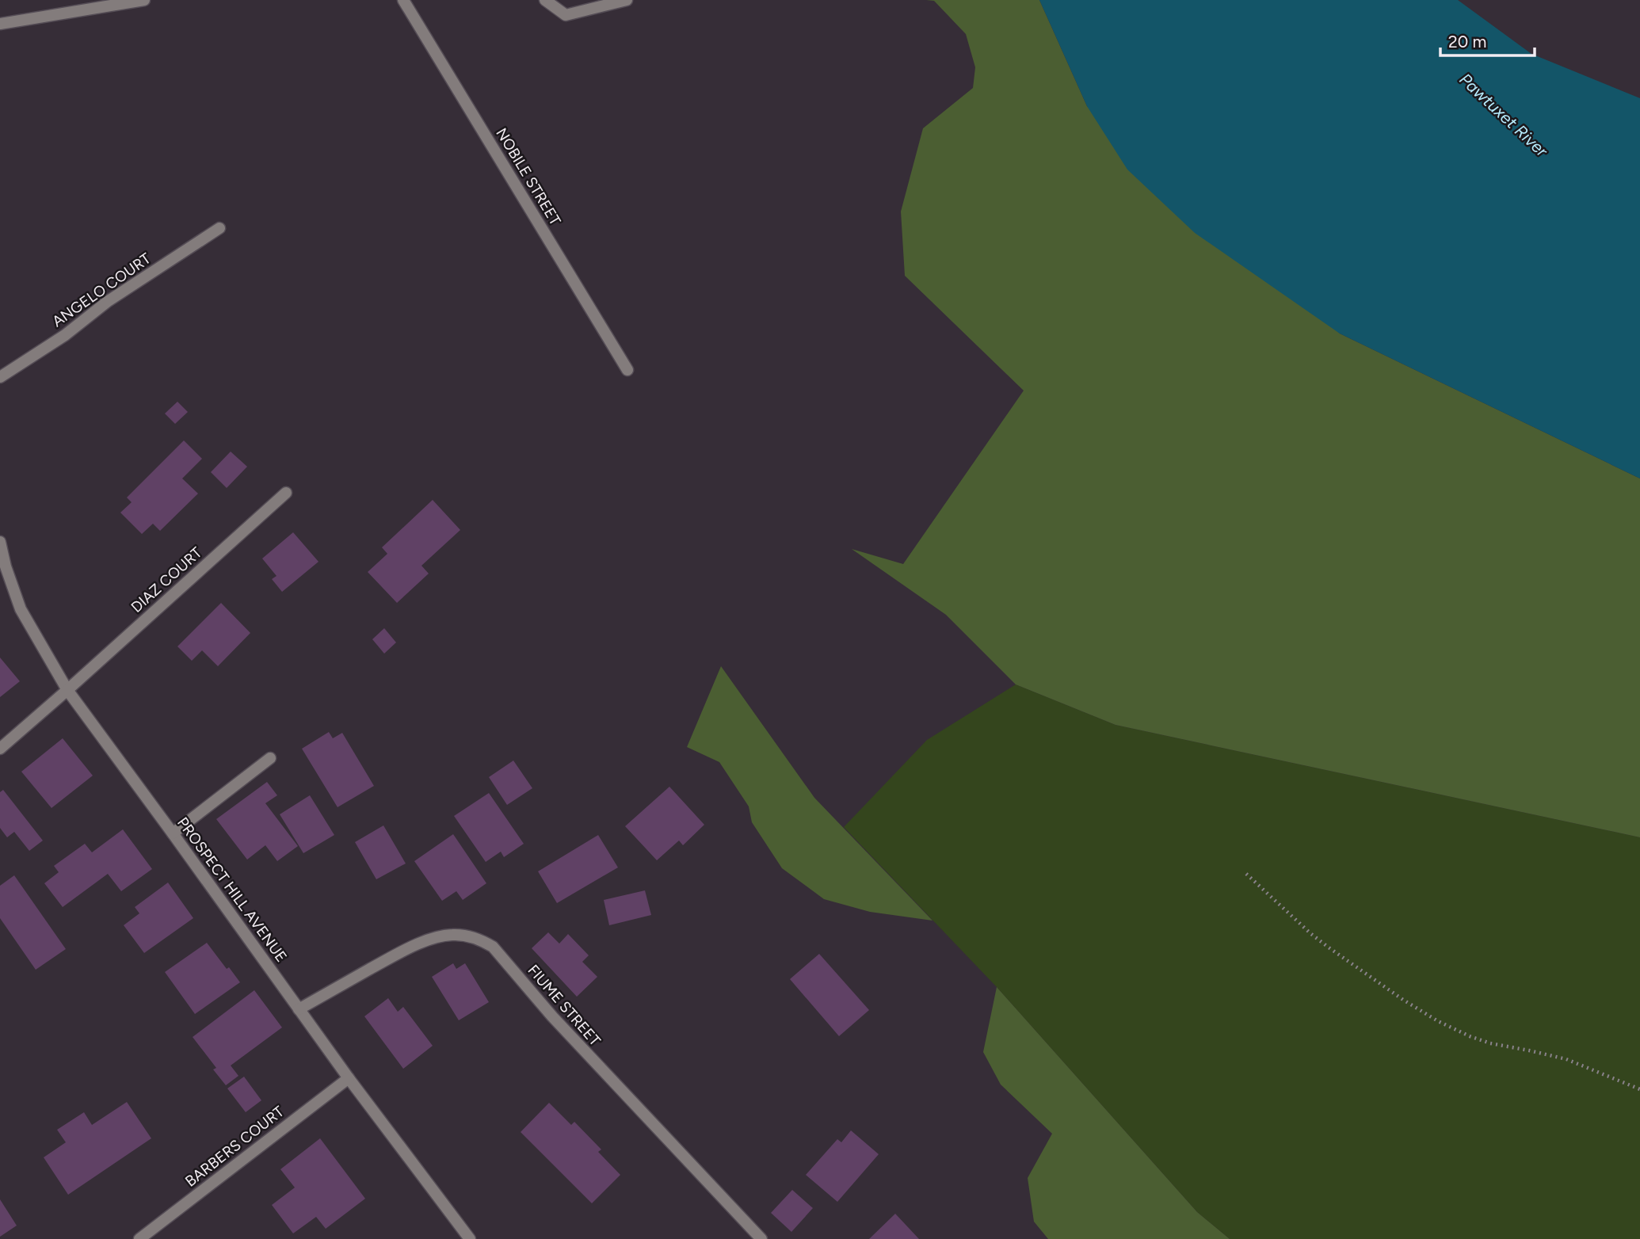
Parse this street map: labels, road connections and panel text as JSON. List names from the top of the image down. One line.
{"streets":{"street":["NOBILE STREET","ANGELO COURT","DIAZ COURT","PROSPECT HILL AVENUE","FIUME STREET","BARBERS COURT"]},"crossings":[["DIAZ COURT","PROSPECT HILL AVENUE"],["PROSPECT HILL AVENUE","FIUME STREET"],["PROSPECT HILL AVENUE","BARBERS COURT"]],"water":["Pawtuxet River"],"scale_bar":"20 m"}
